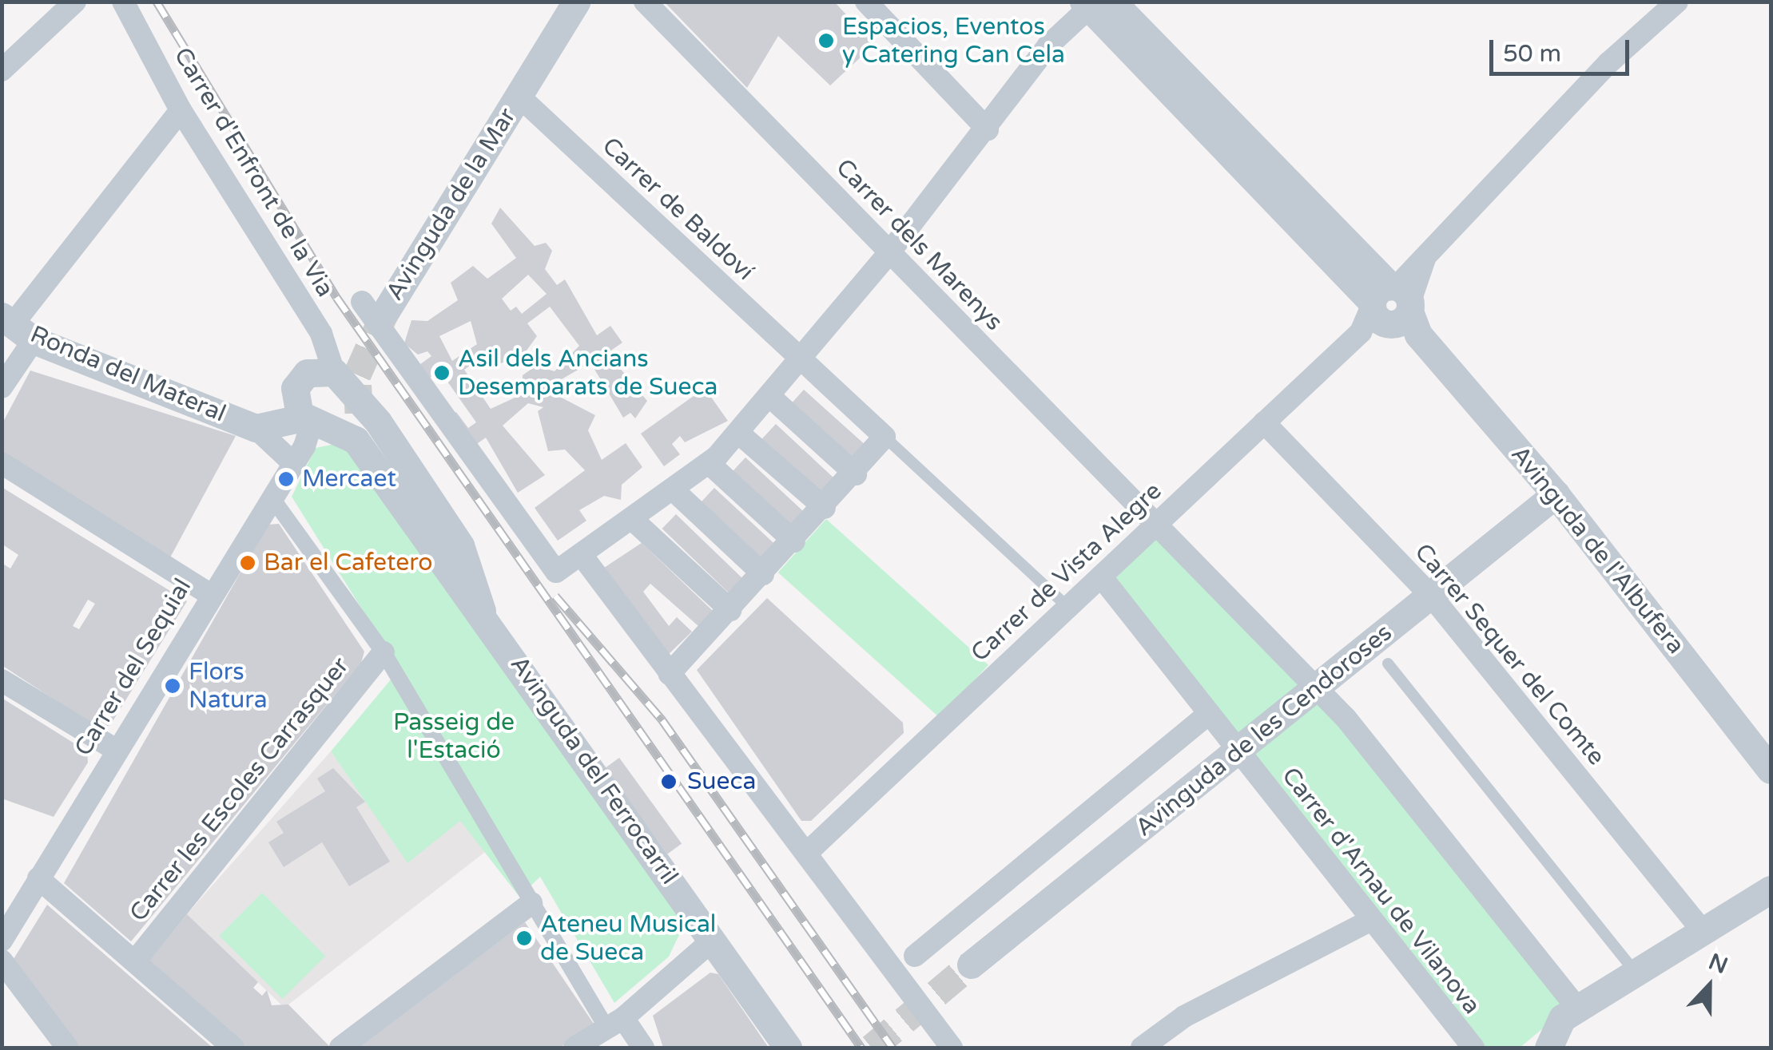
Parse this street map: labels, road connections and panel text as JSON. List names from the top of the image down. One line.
{"streets":{"street":["Carrer d'Enfront de la Via","Avinguda de la Mar","Carrer de Baldoví","Carrer dels Marenys","Ronda del Materal","Avinguda de l'Albufera","Carrer de Vista Alegre","Carrer Sequer del Comte","Carrer del Sequial","Avinguda de les Cendoroses","Avinguda del Ferrocarril","Carrer les Escoles Carrasquer","Carrer d'Arnau de Vilanova"]},"crossings":[["Carrer d'Enfront de la Via","Ronda del Materal"],["Carrer d'Enfront de la Via","Carrer del Sequial"],["Avinguda de la Mar","Carrer de Baldoví"],["Carrer dels Marenys","Carrer de Vista Alegre"],["Carrer dels Marenys","Avinguda de les Cendoroses"],["Ronda del Materal","Carrer del Sequial"],["Avinguda de l'Albufera","Carrer de Vista Alegre"],["Avinguda de l'Albufera","Avinguda de les Cendoroses"],["Carrer de Vista Alegre","Carrer Sequer del Comte"],["Carrer de Vista Alegre","Carrer d'Arnau de Vilanova"],["Carrer Sequer del Comte","Avinguda de les Cendoroses"],["Avinguda de les Cendoroses","Carrer d'Arnau de Vilanova"]],"parks":["Passeig de l'Estació"],"places":["Espacios, Eventos y Catering Can Cela","Asil dels Ancians Desemparats de Sueca","Mercaet","Bar el Cafetero","Flors Natura","Sueca","Ateneu Musical de Sueca"],"scale_bar":"50 m","north":"top"}
